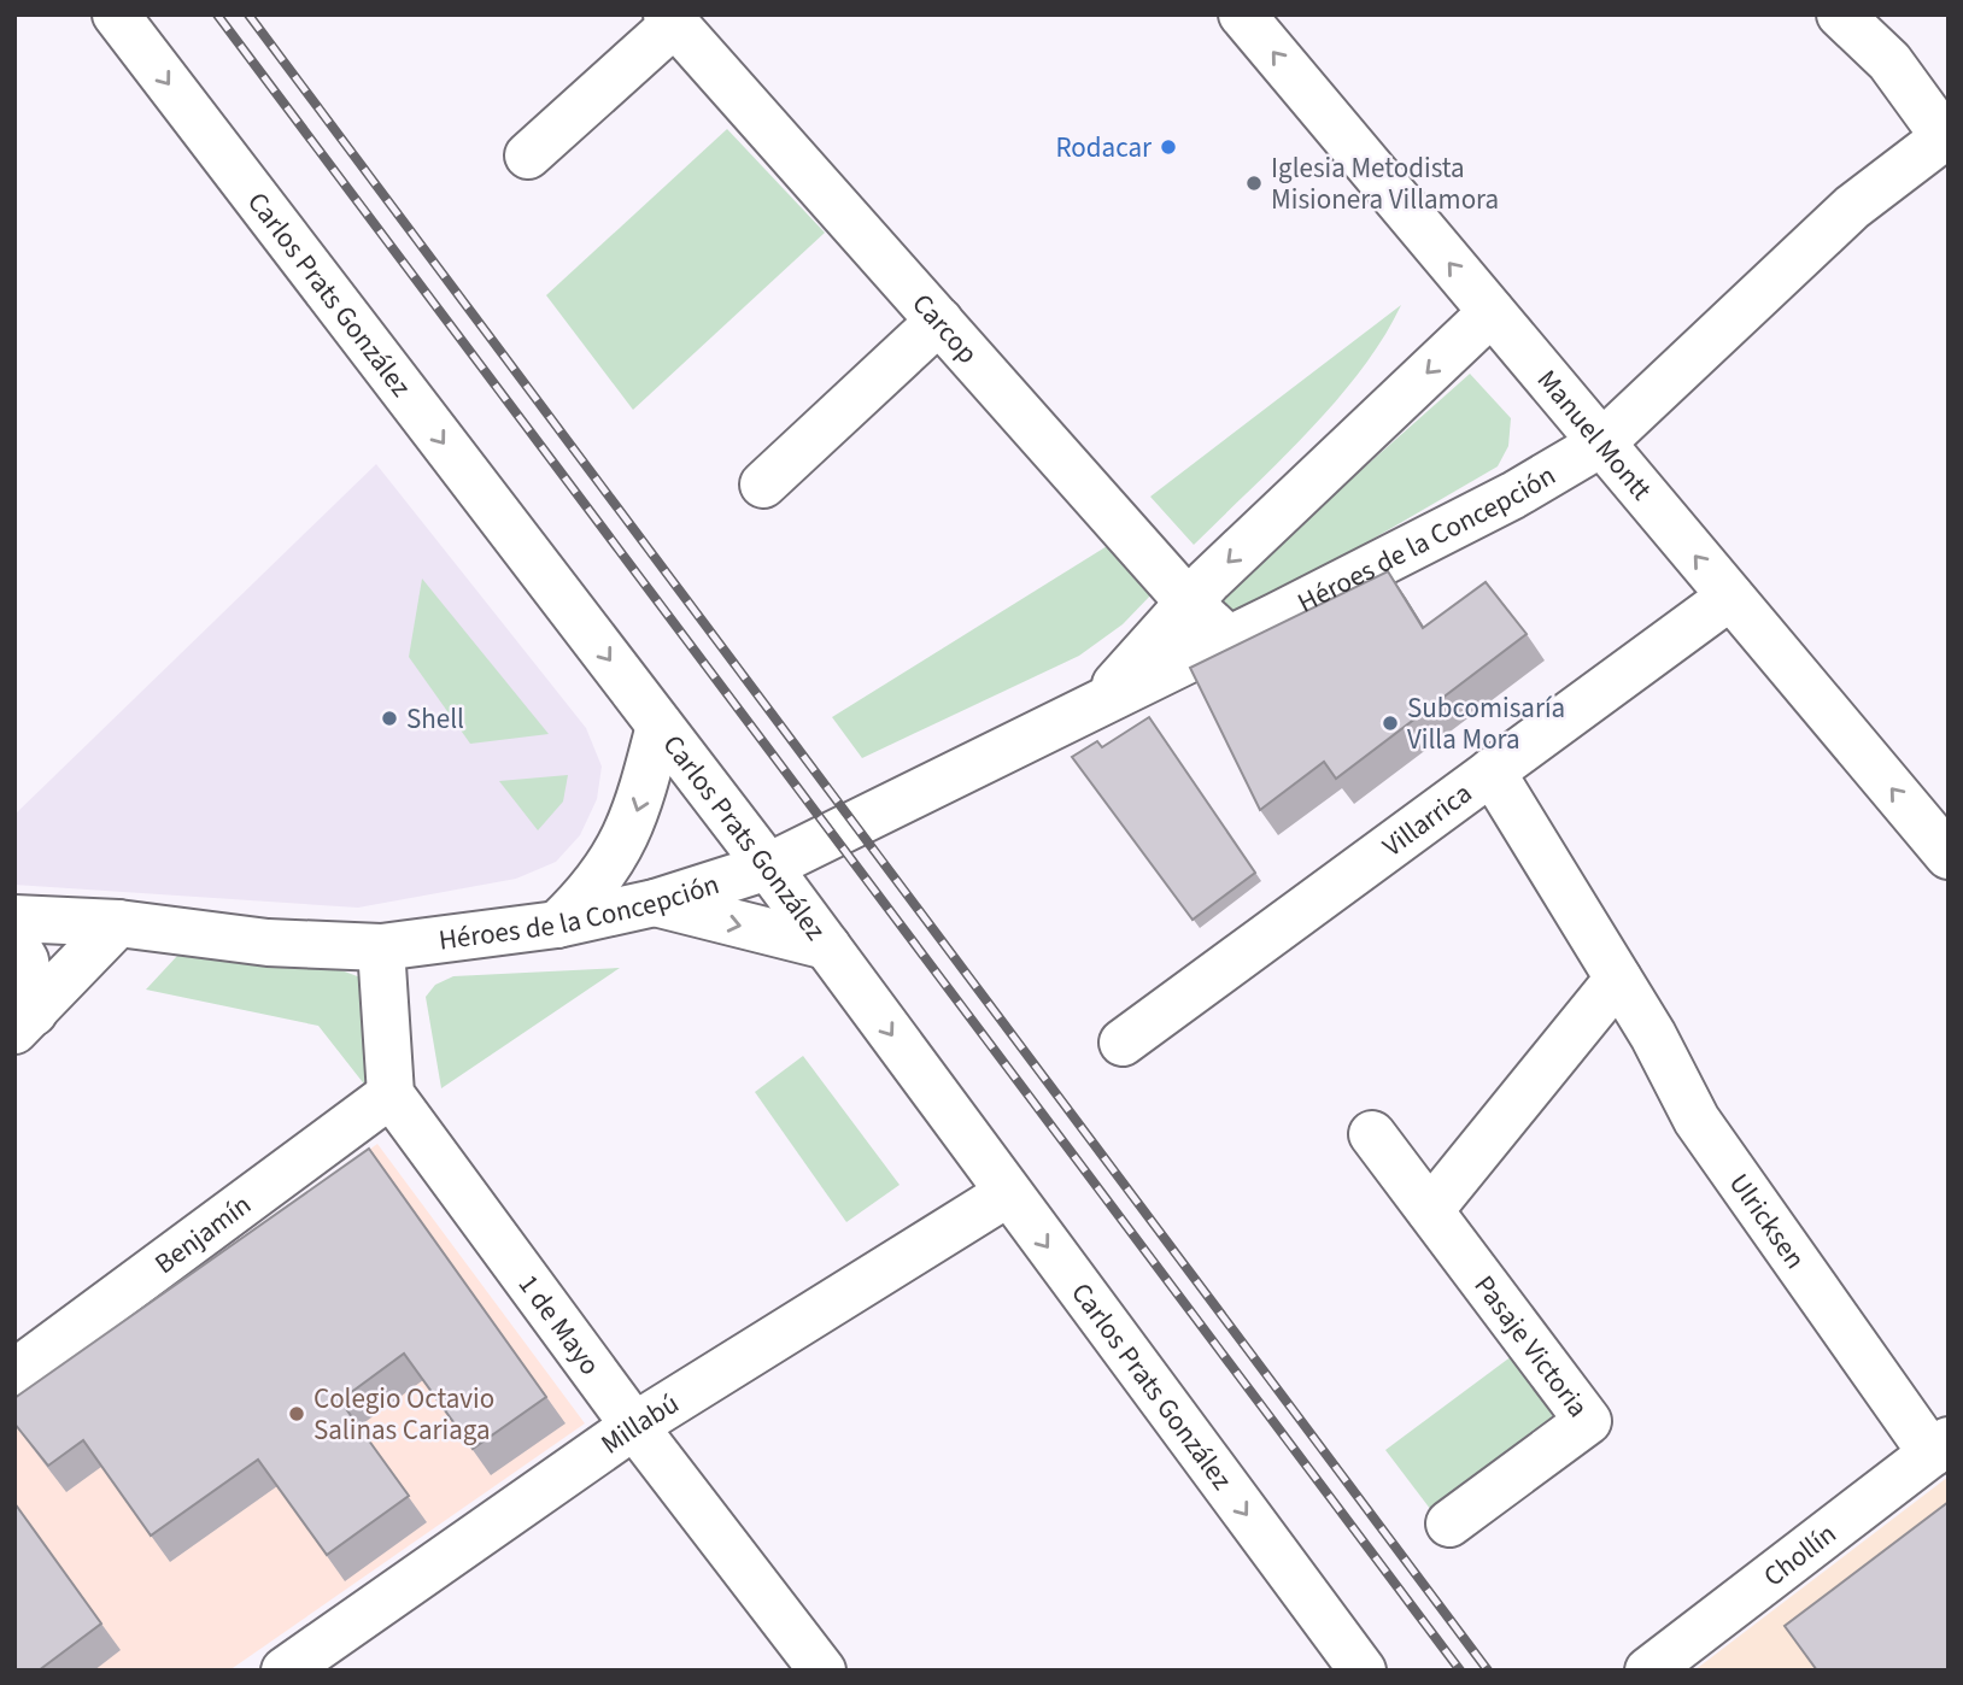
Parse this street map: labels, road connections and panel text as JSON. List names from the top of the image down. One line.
{"streets":{"street":["Carlos Prats González","Carcop","Manuel Montt","Héroes de la Concepción","Villarrica","Ulricksen","Benjamín","1 de Mayo","Pasaje Victoria","Millabú","Chollín"]},"crossings":[["Carlos Prats González","Héroes de la Concepción"],["Carlos Prats González","Millabú"],["Carcop","Héroes de la Concepción"],["Manuel Montt","Héroes de la Concepción"],["Manuel Montt","Villarrica"],["Villarrica","Ulricksen"],["Ulricksen","Chollín"],["Benjamín","1 de Mayo"],["1 de Mayo","Millabú"]],"one_way":["Carlos Prats González","Manuel Montt"],"places":["Rodacar","Iglesia Metodista Misionera Villamora","Shell","Subcomisaría Villa Mora","Colegio Octavio Salinas Cariaga"]}
